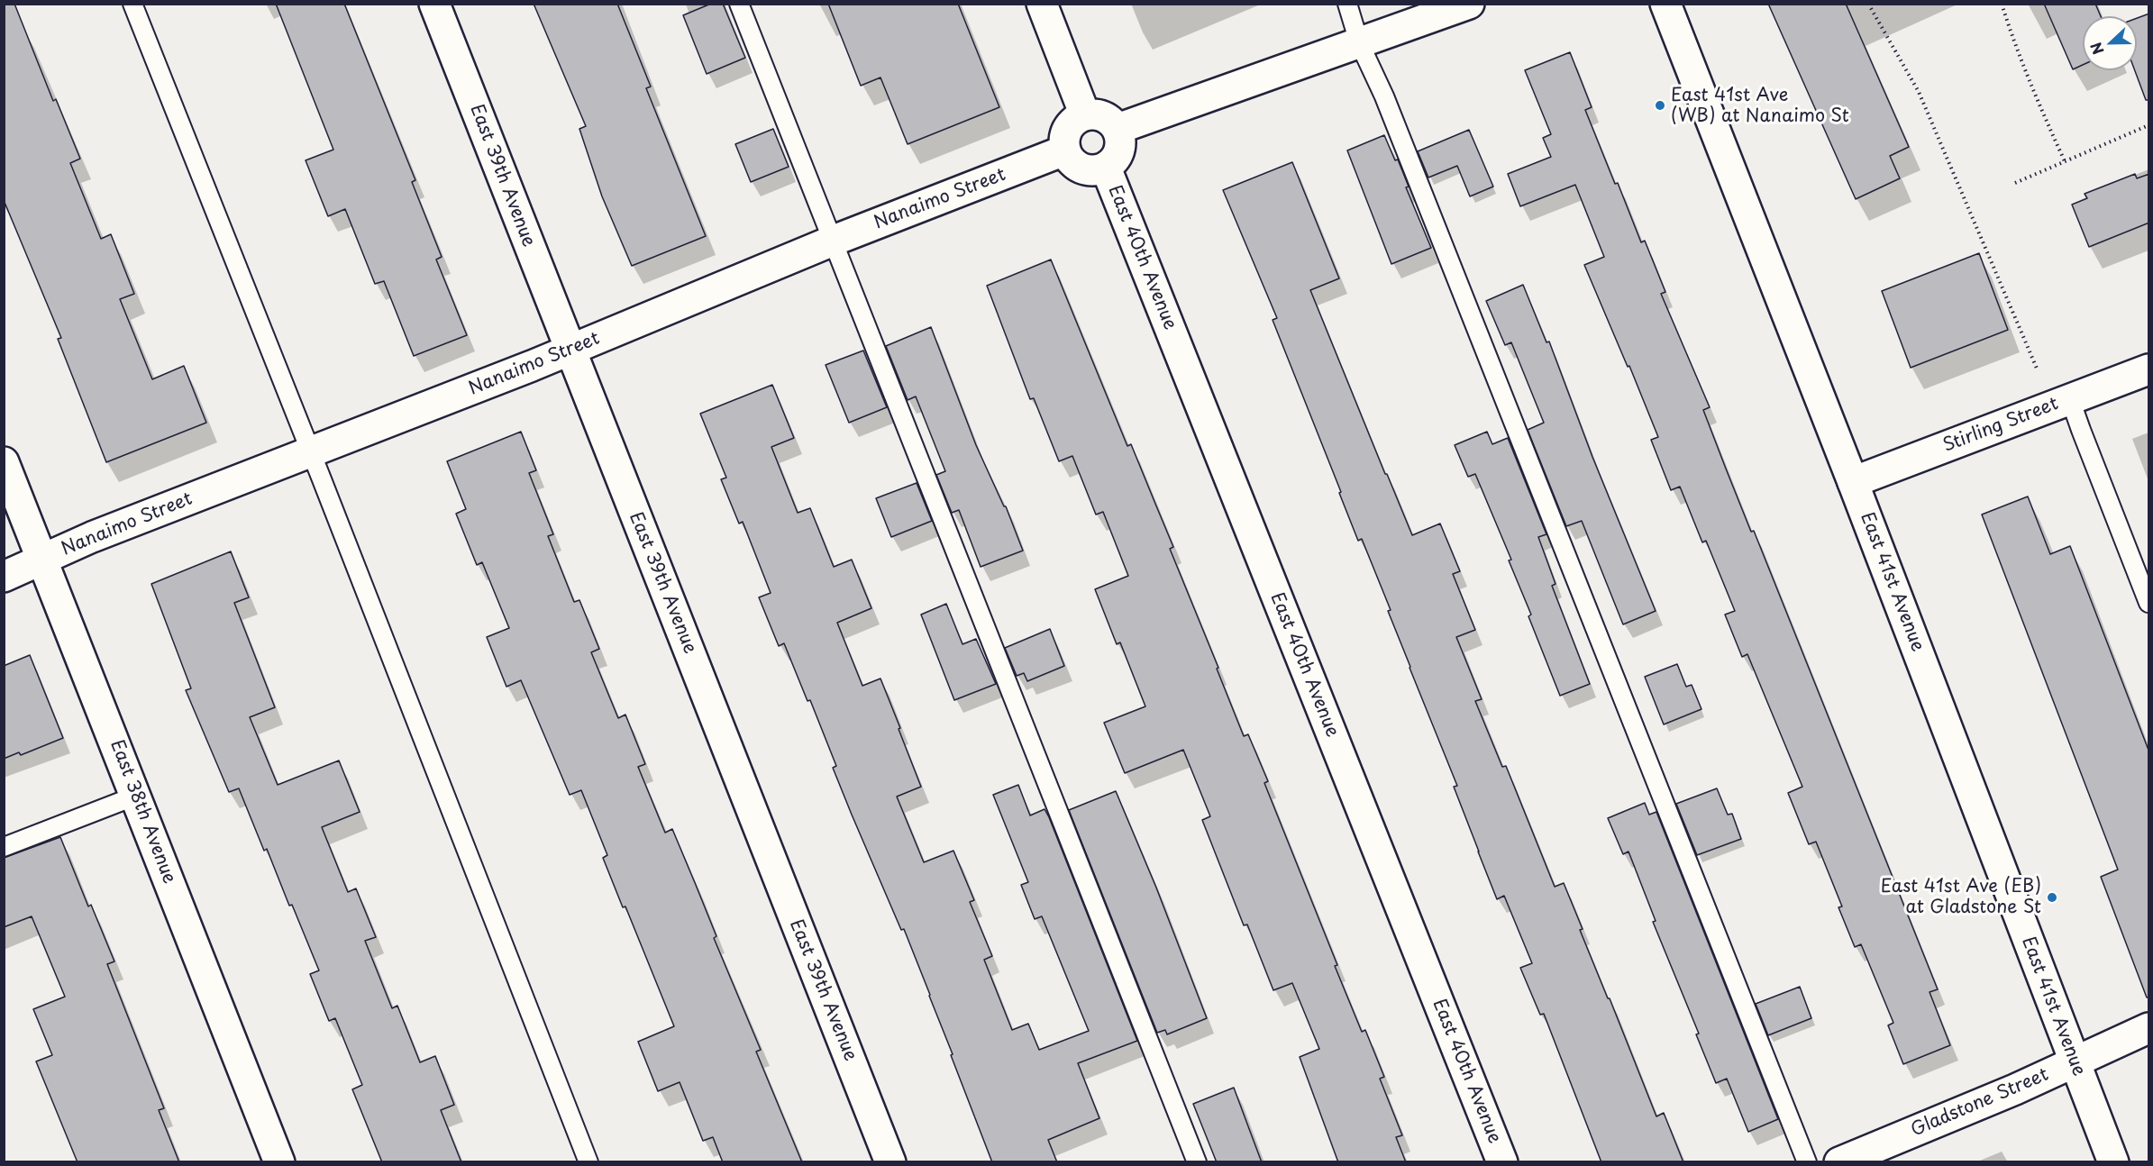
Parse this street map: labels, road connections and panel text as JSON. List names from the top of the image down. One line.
{"streets":{"street":["East 39th Avenue","Nanaimo Street","East 40th Avenue","Stirling Street","East 41st Avenue","East 38th Avenue","Gladstone Street"]},"crossings":[["East 39th Avenue","Nanaimo Street"],["Nanaimo Street","East 40th Avenue"],["Nanaimo Street","East 38th Avenue"],["Stirling Street","East 41st Avenue"],["East 41st Avenue","Gladstone Street"]],"places":["East 41st Ave (WB) at Nanaimo St","East 41st Ave (EB) at Gladstone St"],"north":"left"}
